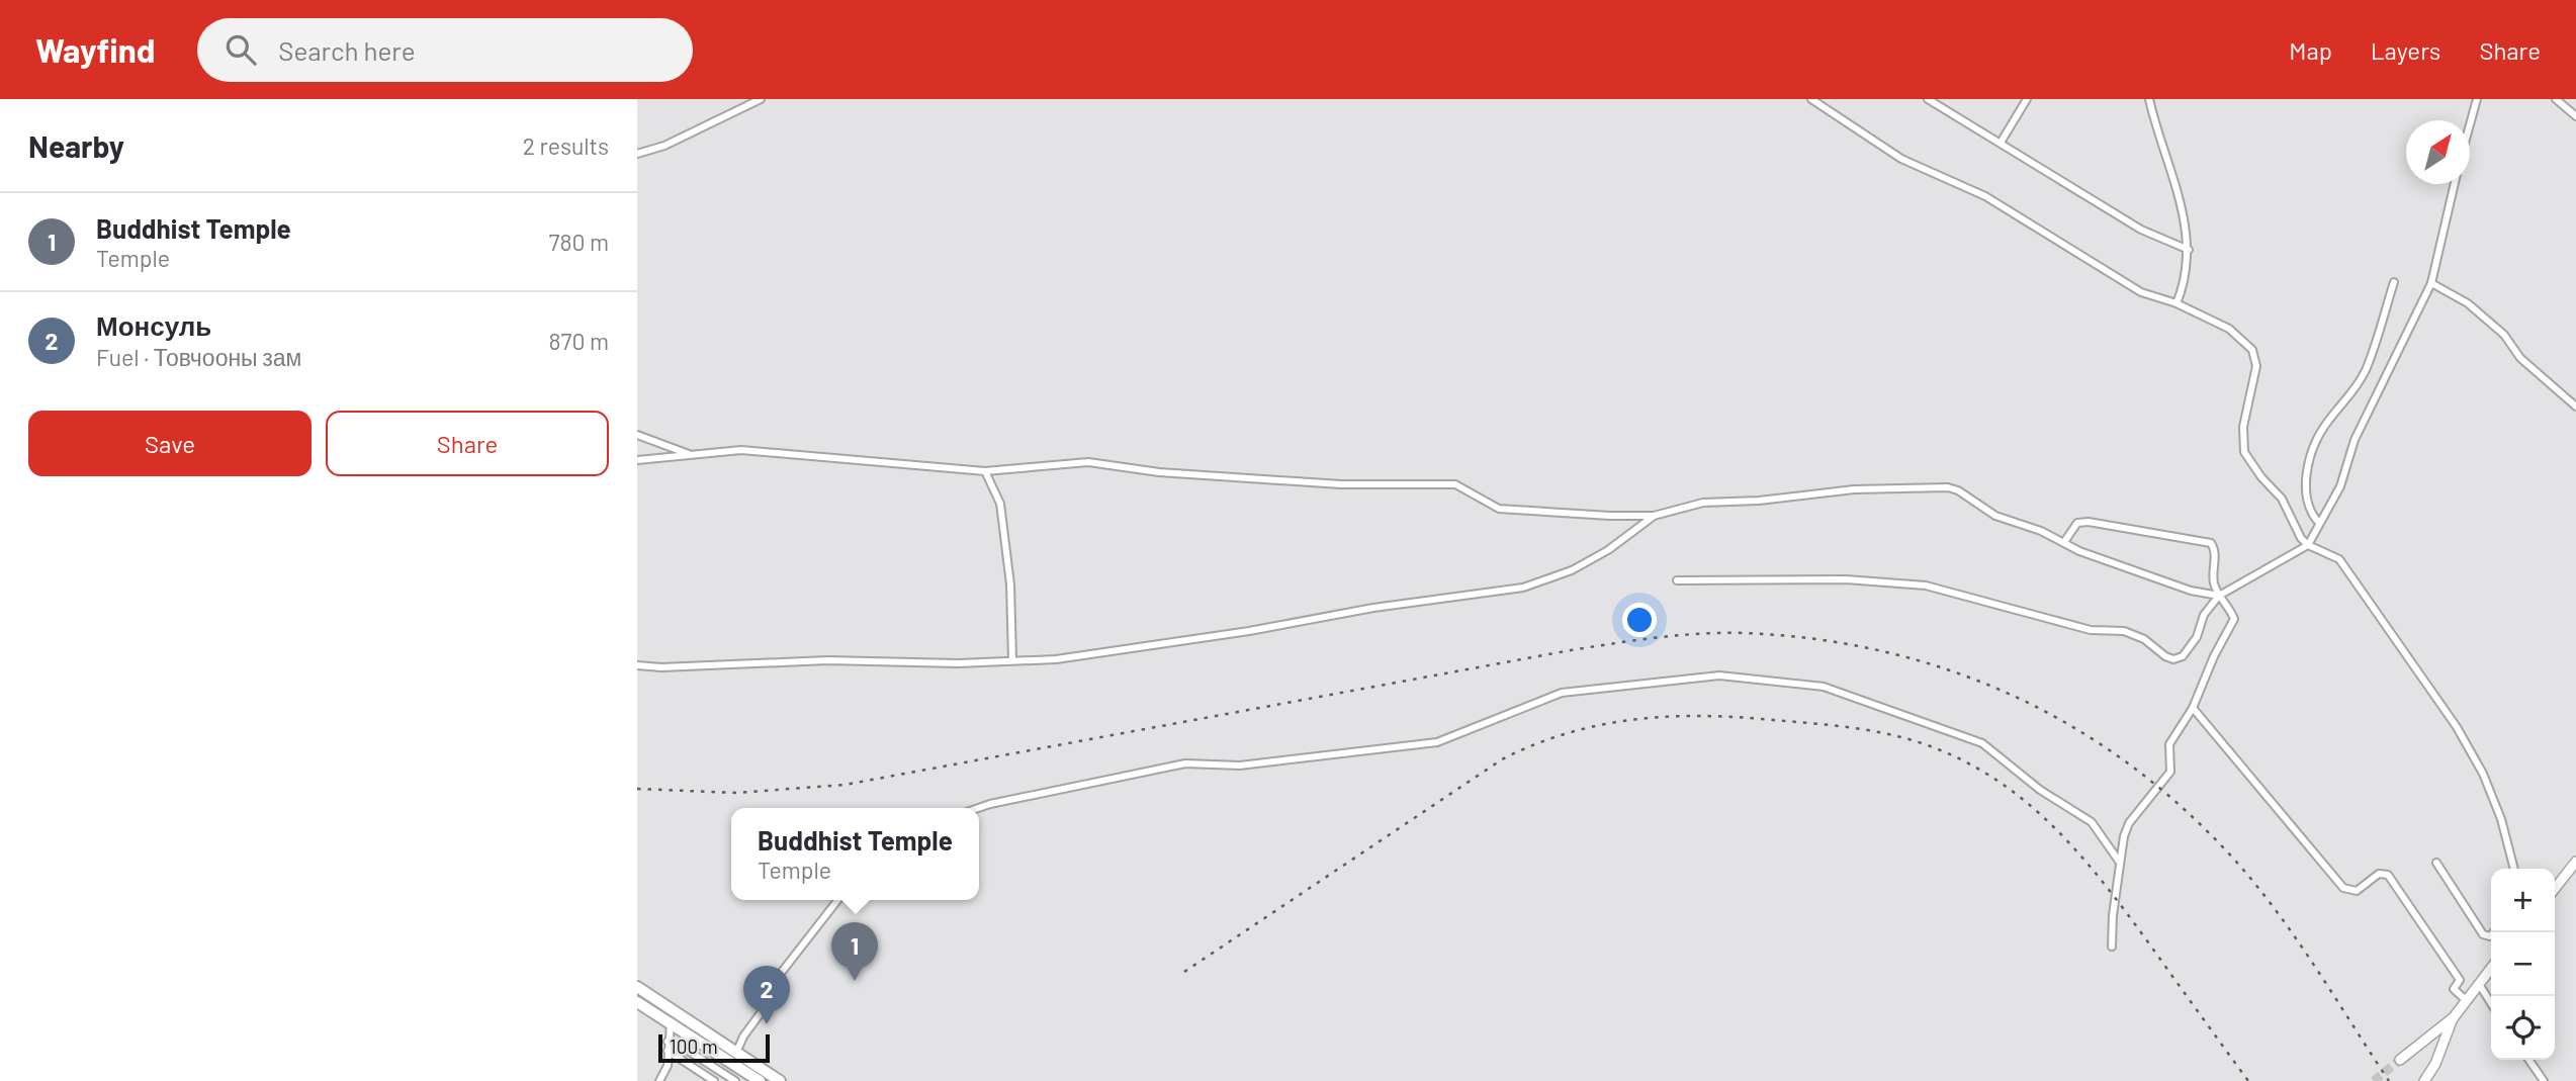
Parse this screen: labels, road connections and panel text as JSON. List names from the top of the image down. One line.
{"scale_bar":"100 m","north":"top right","page":{"header":"Wayfind","search":"Search here","nav":["Map","Layers","Share"],"heading":["Nearby","2 results"],"list":[{"mark":"1","name":"Buddhist Temple","note":"Temple","value":"780 m"},{"mark":"2","name":"Монсуль","note":"Fuel · Товчооны зам","value":"870 m"}],"buttons":["Save","Share"],"popup":["Buddhist Temple","Temple"],"map_buttons":["+","−"],"pins":["1","2"],"scale":"100 m"}}
